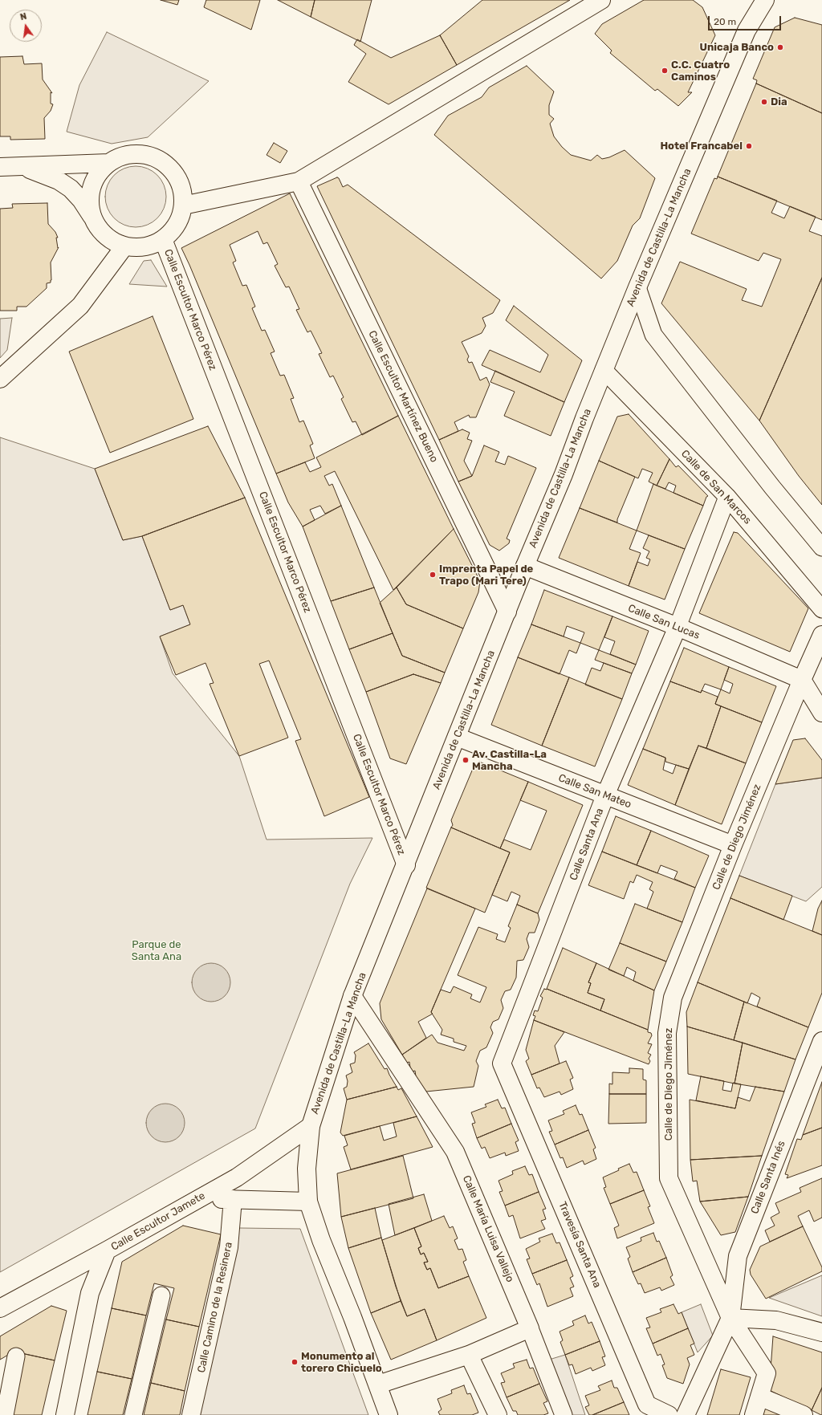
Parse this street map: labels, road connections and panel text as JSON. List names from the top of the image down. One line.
{"streets":{"street":["Avenida de Castilla-La Mancha","Calle Escultor Marco Pérez","Calle Escultor Martínez Bueno","Calle de San Marcos","Calle San Lucas","Calle San Mateo","Calle de Diego Jiménez","Calle Santa Ana","Calle Santa Inés","Calle Escultor Jamete","Calle María Luisa Vallejo","Travesía Santa Ana","Calle Camino de la Resinera"]},"crossings":[["Avenida de Castilla-La Mancha","Calle Escultor Marco Pérez"],["Avenida de Castilla-La Mancha","Calle Escultor Martínez Bueno"],["Avenida de Castilla-La Mancha","Calle de San Marcos"],["Avenida de Castilla-La Mancha","Calle San Lucas"],["Avenida de Castilla-La Mancha","Calle San Mateo"],["Avenida de Castilla-La Mancha","Calle Escultor Jamete"],["Avenida de Castilla-La Mancha","Calle María Luisa Vallejo"],["Calle San Lucas","Calle de Diego Jiménez"],["Calle San Lucas","Calle Santa Ana"],["Calle San Mateo","Calle de Diego Jiménez"],["Calle San Mateo","Calle Santa Ana"],["Calle de Diego Jiménez","Calle Santa Inés"],["Calle Santa Ana","Travesía Santa Ana"]],"parks":["Parque de Santa Ana"],"places":["Unicaja Banco","C.C. Cuatro Caminos","Dia","Hotel Francabel","Imprenta Papel de Trapo (Mari Tere)","Av. Castilla-La Mancha","Monumento al torero Chicuelo"],"scale_bar":"20 m","north":"top"}
